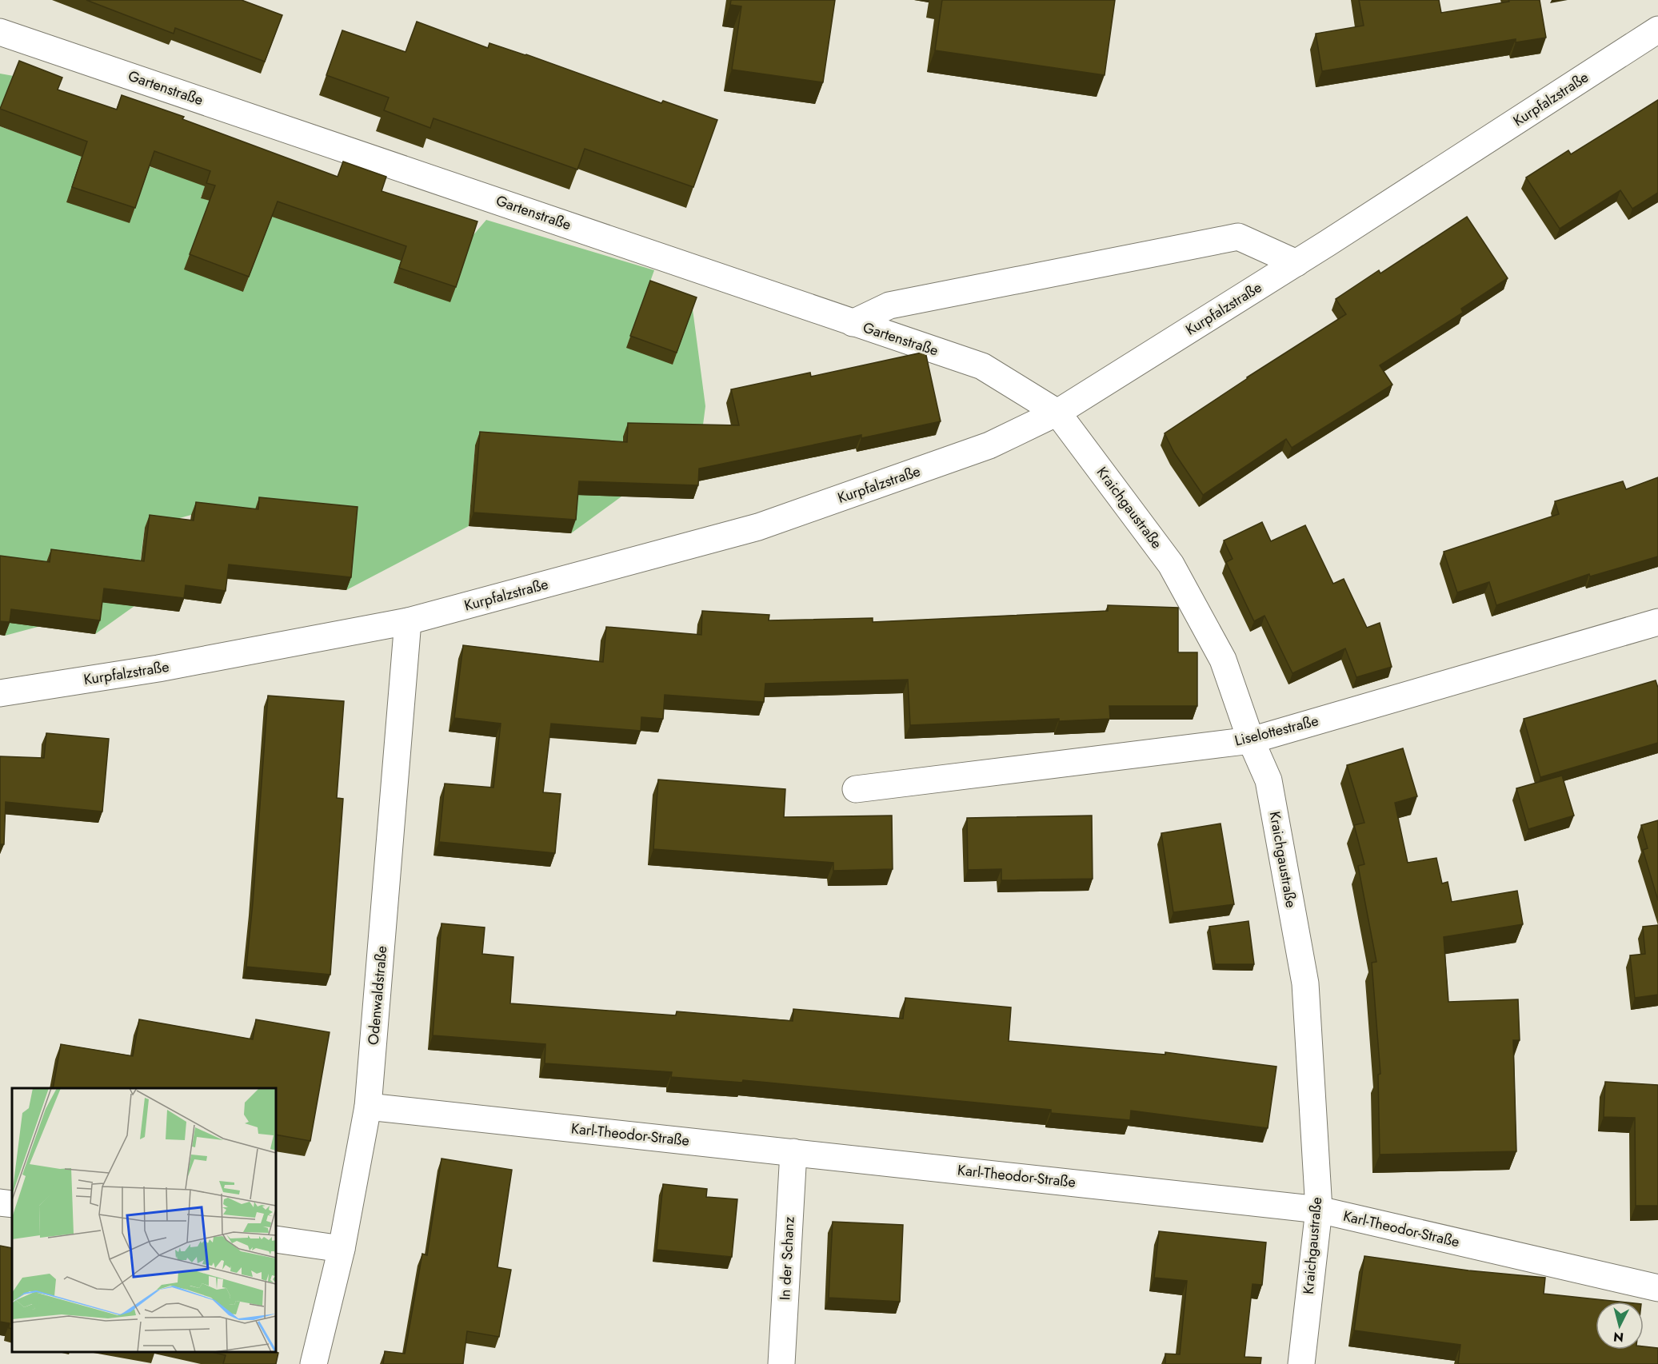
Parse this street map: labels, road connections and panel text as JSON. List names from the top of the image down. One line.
{"streets":{"street":["Gartenstraße","Kurpfalzstraße","Kraichgaustraße","Liselottestraße","Odenwaldstraße","Karl-Theodor-Straße","In der Schanz"]},"crossings":[["Gartenstraße","Kurpfalzstraße"],["Gartenstraße","Kraichgaustraße"],["Kurpfalzstraße","Kraichgaustraße"],["Kurpfalzstraße","Odenwaldstraße"],["Kraichgaustraße","Liselottestraße"],["Kraichgaustraße","Karl-Theodor-Straße"],["Odenwaldstraße","Karl-Theodor-Straße"],["Karl-Theodor-Straße","In der Schanz"]],"north":"bottom"}
